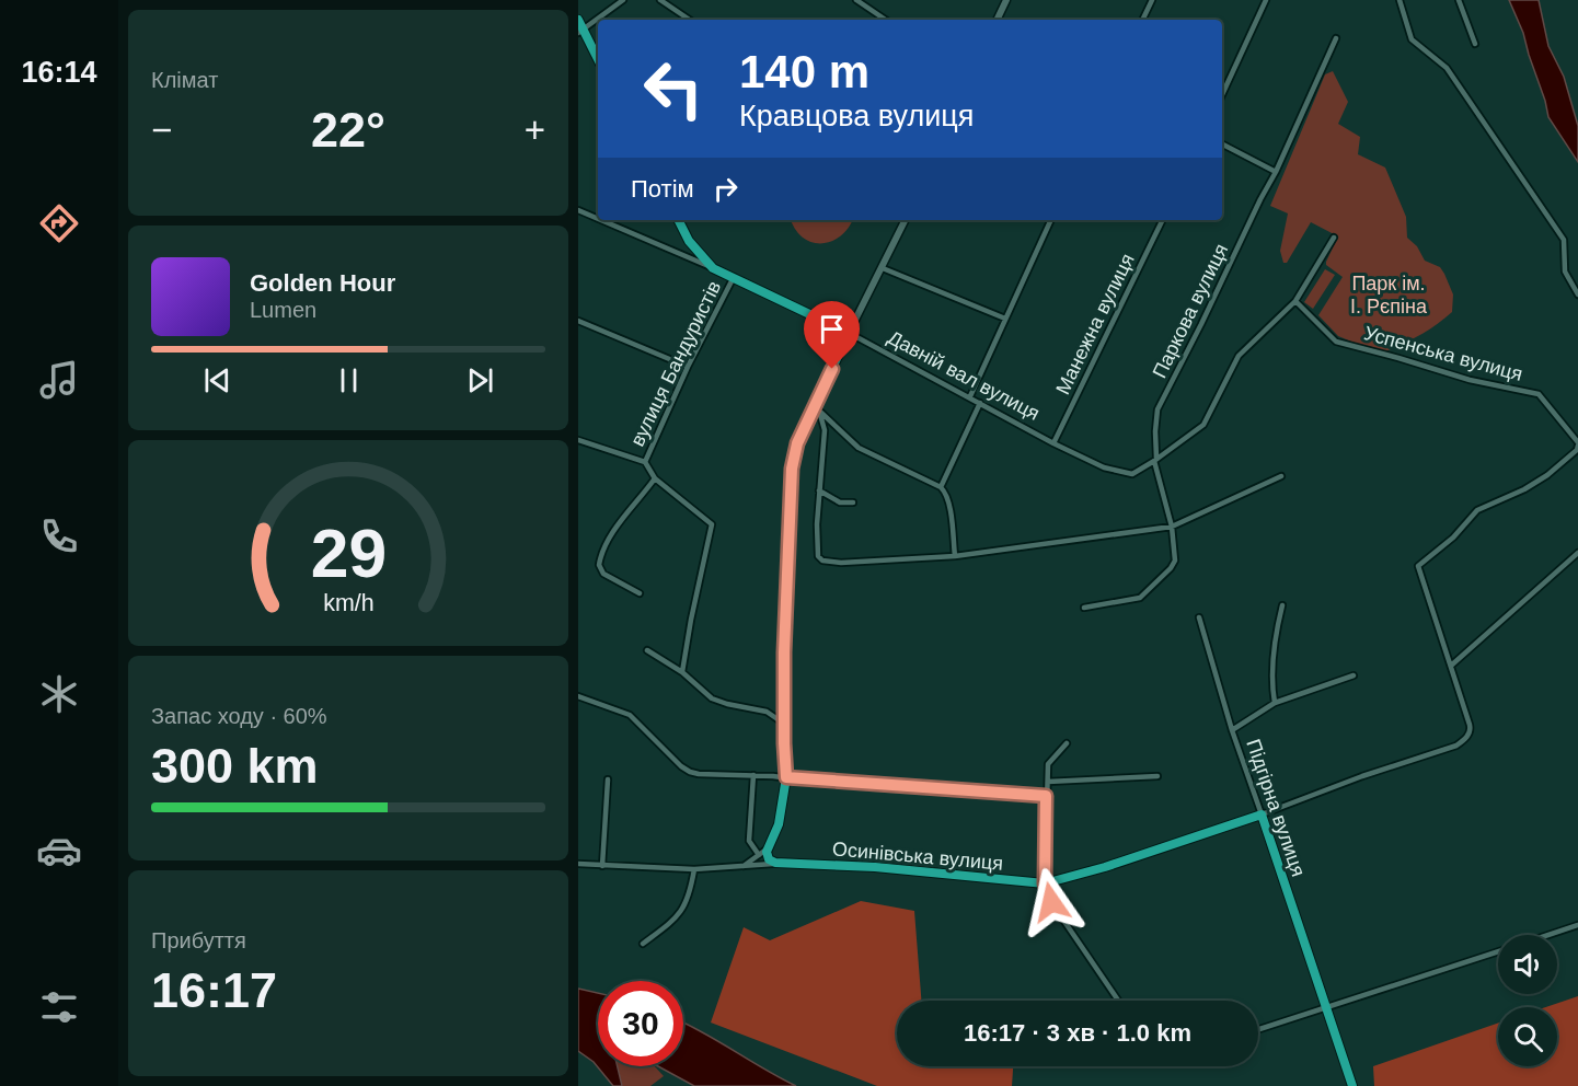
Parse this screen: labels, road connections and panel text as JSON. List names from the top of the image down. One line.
{"streets":{"main road":["Давній вал вулиця","Підгірна вулиця","Осинівська вулиця"],"street":["Паркова вулиця","Манежна вулиця","Успенська вулиця","вулиця Бандуристів"]},"crossings":[["Паркова вулиця","Давній вал вулиця"],["Манежна вулиця","Давній вал вулиця"],["Успенська вулиця","Осинівська вулиця"],["вулиця Бандуристів","Давній вал вулиця"],["Підгірна вулиця","Осинівська вулиця"]],"parks":["Парк ім. І. Рєпіна"],"page":{"tabs":"16:14","tile":["Клімат",["Запас ходу · 60%","300 km"],["Прибуття","16:17"]],"turn":["140 m","Кравцова вулиця"],"heat":["−","22°","+"],"then":"Потім","song":["Golden Hour","Lumen"],"limit":"30","trip":"16:17 · 3 хв · 1.0 km","gauge":["29","km/h"]}}
